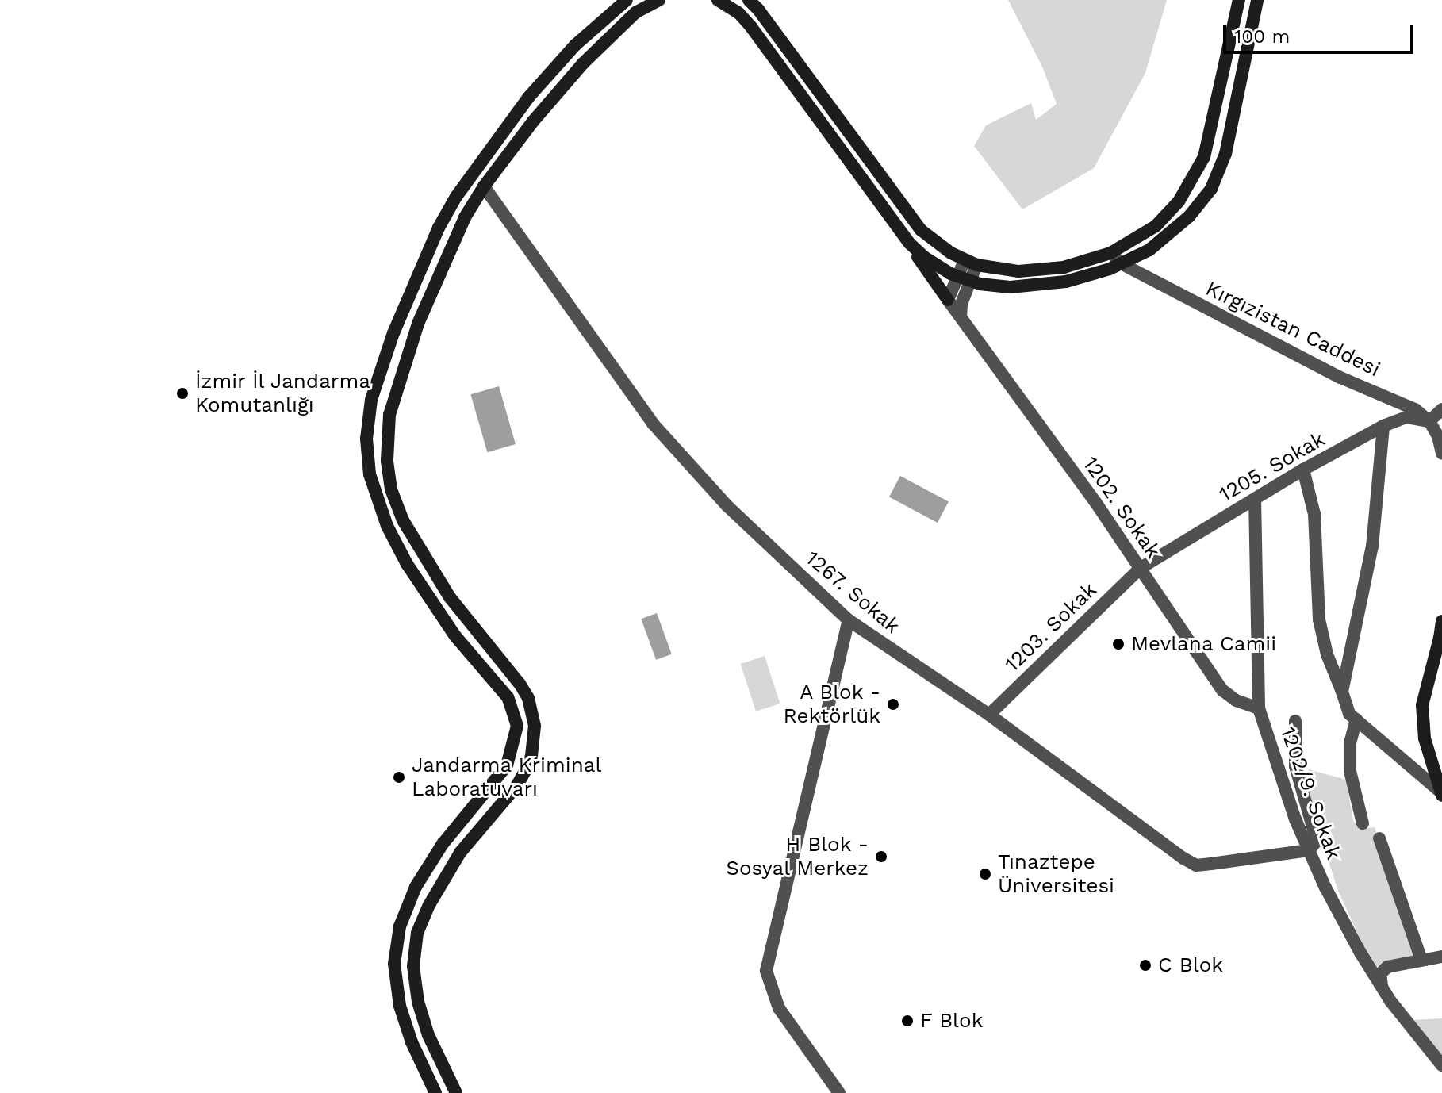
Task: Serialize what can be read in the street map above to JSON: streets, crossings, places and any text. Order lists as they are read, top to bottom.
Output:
{
  "streets": {
    "street": [
      "Kırgızistan Caddesi",
      "1205. Sokak",
      "1202. Sokak",
      "1267. Sokak",
      "1203. Sokak",
      "1202/9. Sokak"
    ]
  },
  "crossings": [
    ["Kırgızistan Caddesi", "1205. Sokak"],
    ["1205. Sokak", "1202. Sokak"],
    ["1205. Sokak", "1203. Sokak"],
    ["1205. Sokak", "1202/9. Sokak"],
    ["1202. Sokak", "1203. Sokak"],
    ["1202. Sokak", "1202/9. Sokak"],
    ["1267. Sokak", "1203. Sokak"],
    ["1267. Sokak", "1202/9. Sokak"]
  ],
  "places": [
    "İzmir İl Jandarma Komutanlığı",
    "Mevlana Camii",
    "A Blok - Rektörlük",
    "Jandarma Kriminal Laboratuvarı",
    "H Blok - Sosyal Merkez",
    "Tınaztepe Üniversitesi",
    "C Blok",
    "F Blok"
  ],
  "scale_bar": "100 m"
}
